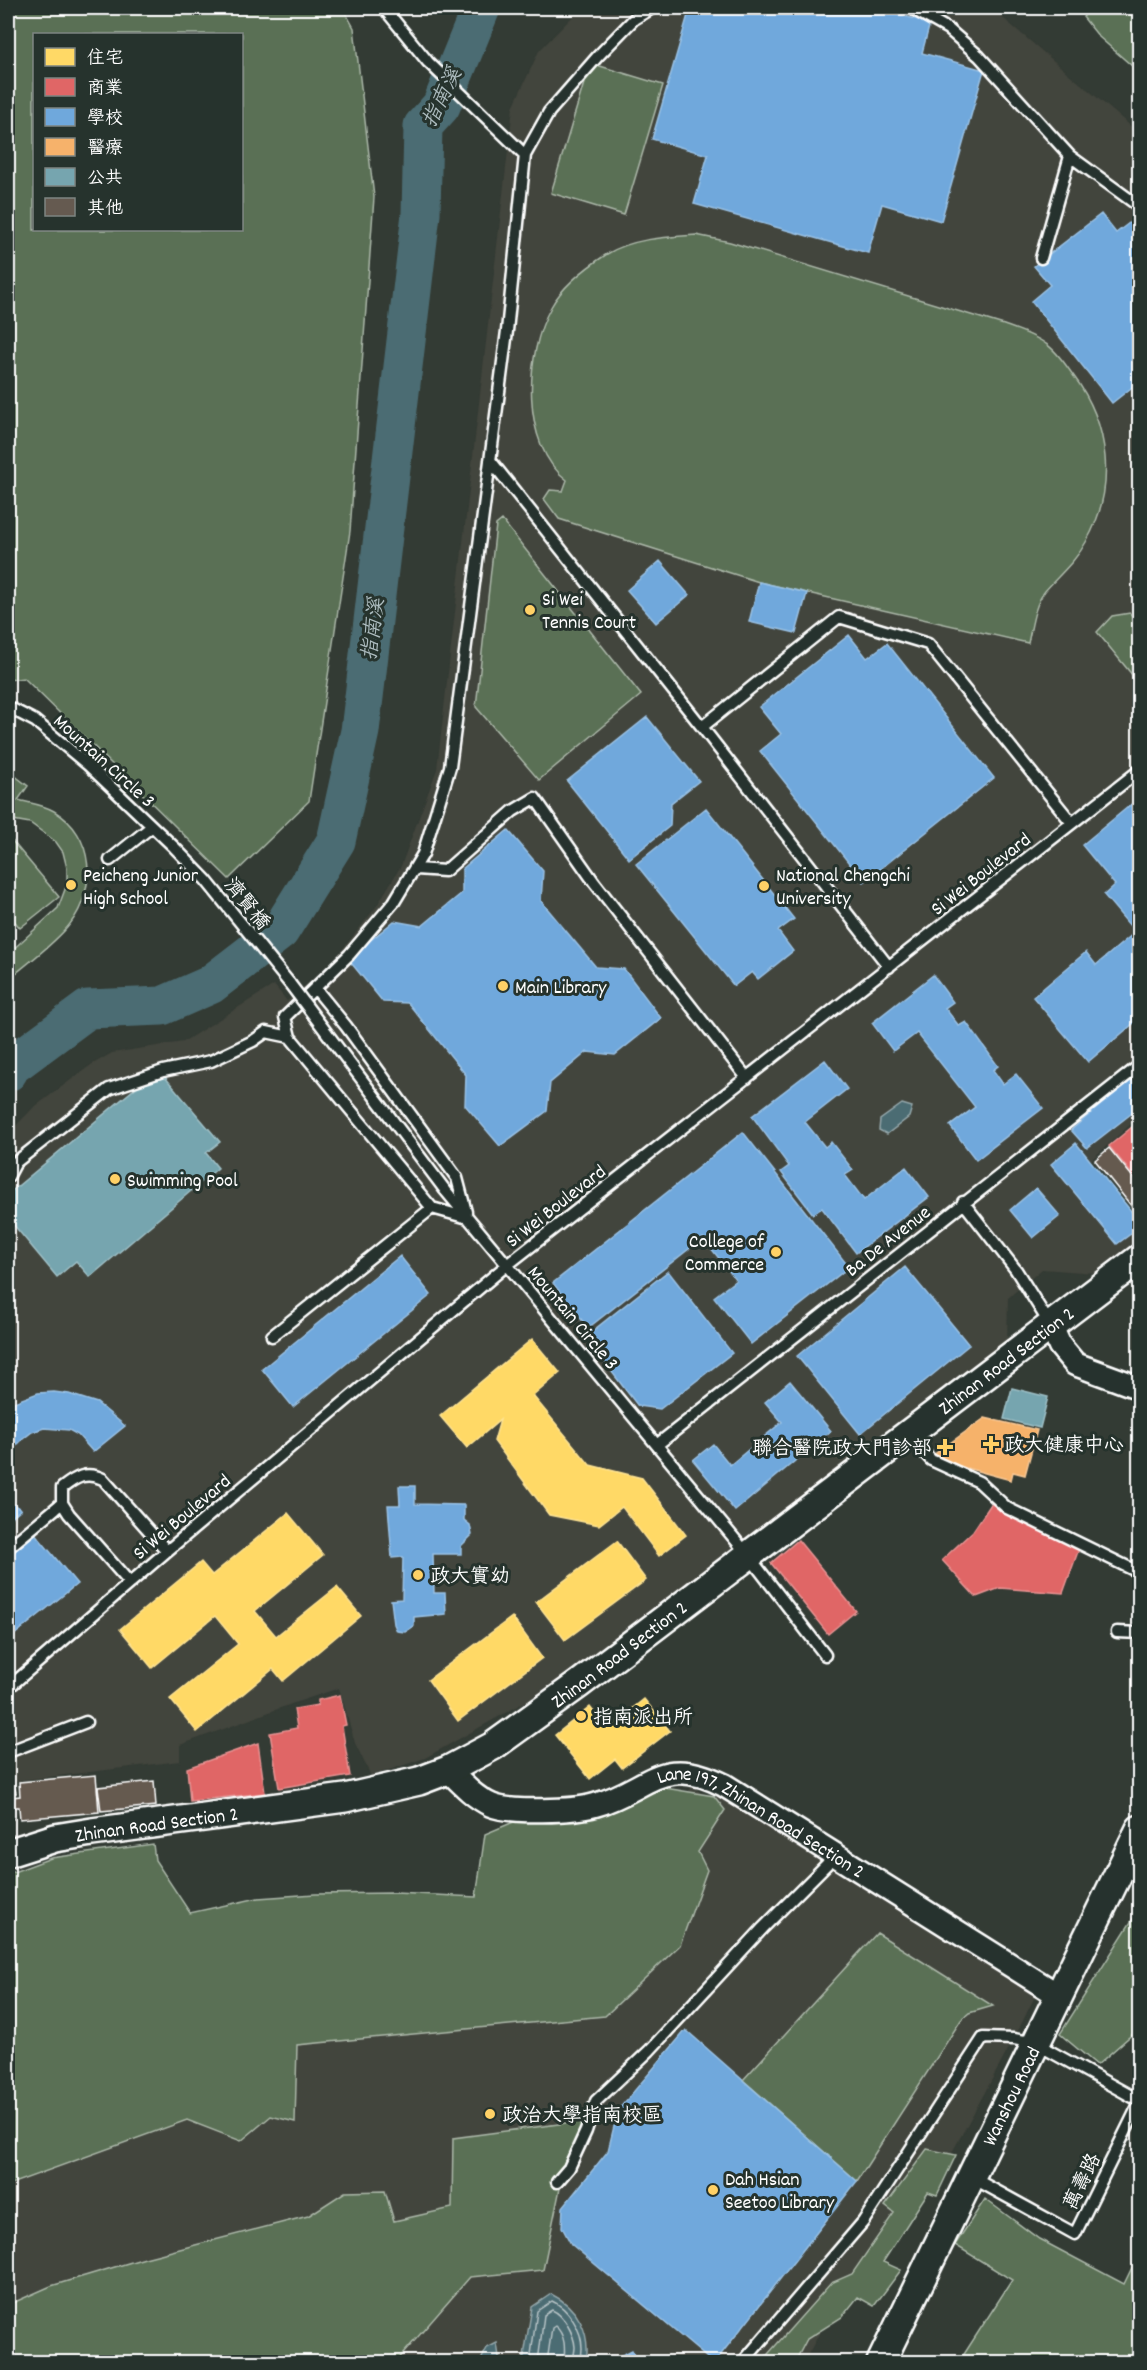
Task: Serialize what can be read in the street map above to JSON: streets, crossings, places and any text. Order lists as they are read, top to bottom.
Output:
{
  "streets": {
    "street": ["Zhinan Road Section 2", "Lane 197, Zhinan Road Section 2", "Wanshou Road"],
    "lane": [
      "Mountain Circle 3",
      "Si Wei Boulevard",
      "濟賢橋",
      "Ba De Avenue",
      "萬壽路"
    ]
  },
  "crossings": [
    ["Mountain Circle 3", "Si Wei Boulevard"],
    ["Mountain Circle 3", "濟賢橋"],
    ["Mountain Circle 3", "Ba De Avenue"],
    ["Mountain Circle 3", "Zhinan Road Section 2"],
    ["Zhinan Road Section 2", "Lane 197, Zhinan Road Section 2"],
    ["Lane 197, Zhinan Road Section 2", "Wanshou Road"],
    ["Wanshou Road", "萬壽路"]
  ],
  "water": ["指南溪"],
  "places": {
    "other": [
      "Si Wei Tennis Court",
      "Peicheng Junior High School",
      "National Chengchi University",
      "Main Library",
      "Swimming Pool",
      "College of Commerce",
      "政大實幼",
      "指南派出所",
      "政治大學指南校區",
      "Dah Hsian Seetoo Library"
    ],
    "health": ["政大健康中心", "聯合醫院政大門診部"]
  },
  "legend": [
    "住宅",
    "商業",
    "學校",
    "醫療",
    "公共",
    "其他"
  ]
}
